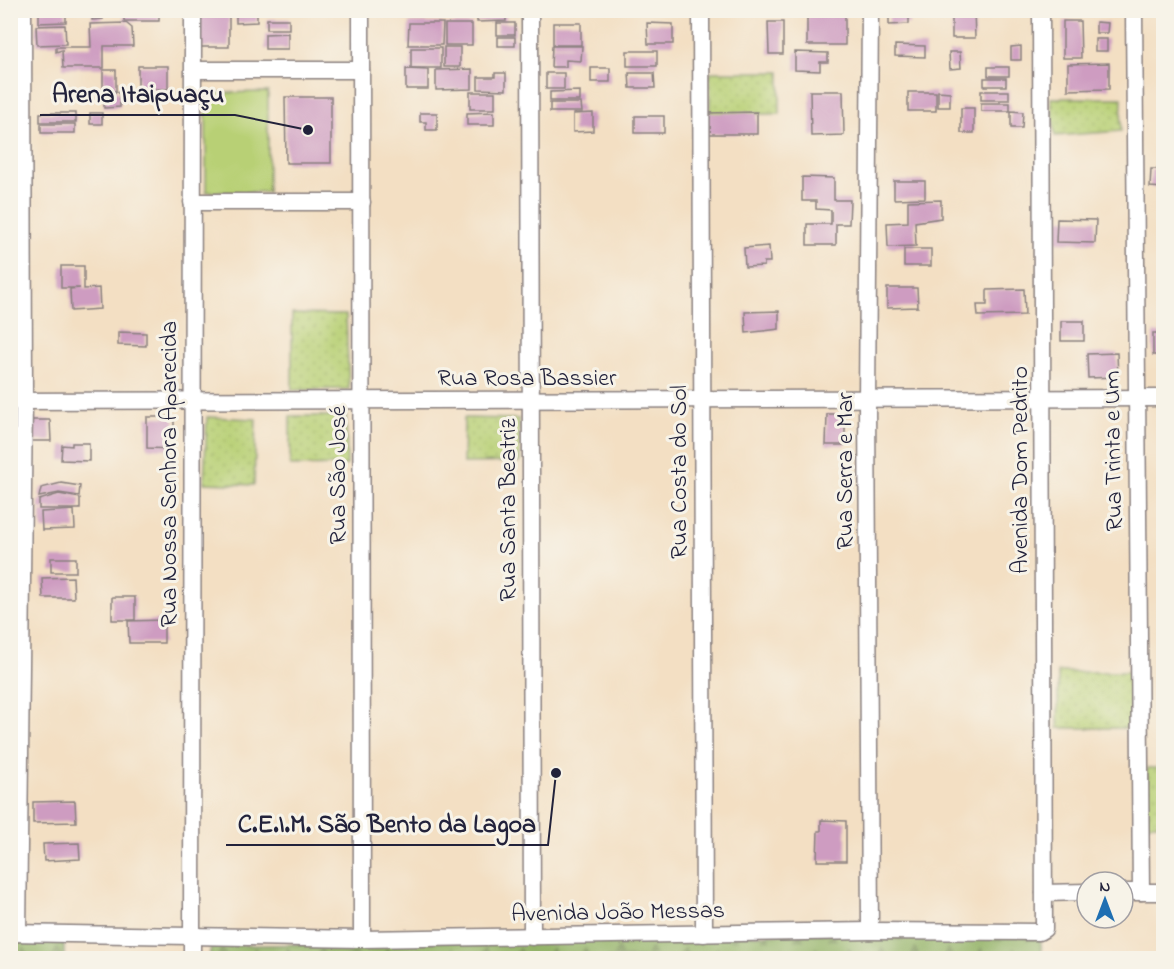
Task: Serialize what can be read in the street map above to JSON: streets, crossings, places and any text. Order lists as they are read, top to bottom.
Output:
{
  "streets": {
    "street": [
      "Rua Rosa Bassier",
      "Rua Trinta e Um",
      "Avenida Dom Pedrito",
      "Rua Serra e Mar",
      "Rua Costa do Sol",
      "Rua Nossa Senhora Aparecida",
      "Rua São José",
      "Rua Santa Beatriz",
      "Avenida João Messas"
    ]
  },
  "crossings": [
    ["Rua Rosa Bassier", "Rua Trinta e Um"],
    ["Rua Rosa Bassier", "Avenida Dom Pedrito"],
    ["Rua Rosa Bassier", "Rua Serra e Mar"],
    ["Rua Rosa Bassier", "Rua Costa do Sol"],
    ["Rua Rosa Bassier", "Rua Nossa Senhora Aparecida"],
    ["Rua Rosa Bassier", "Rua São José"],
    ["Rua Rosa Bassier", "Rua Santa Beatriz"],
    ["Avenida Dom Pedrito", "Avenida João Messas"],
    ["Rua Serra e Mar", "Avenida João Messas"],
    ["Rua Costa do Sol", "Avenida João Messas"],
    ["Rua Nossa Senhora Aparecida", "Avenida João Messas"],
    ["Rua São José", "Avenida João Messas"],
    ["Rua Santa Beatriz", "Avenida João Messas"]
  ],
  "places": ["Arena Itaipuaçu", "C.E.I.M. São Bento da Lagoa"],
  "north": "top"
}
